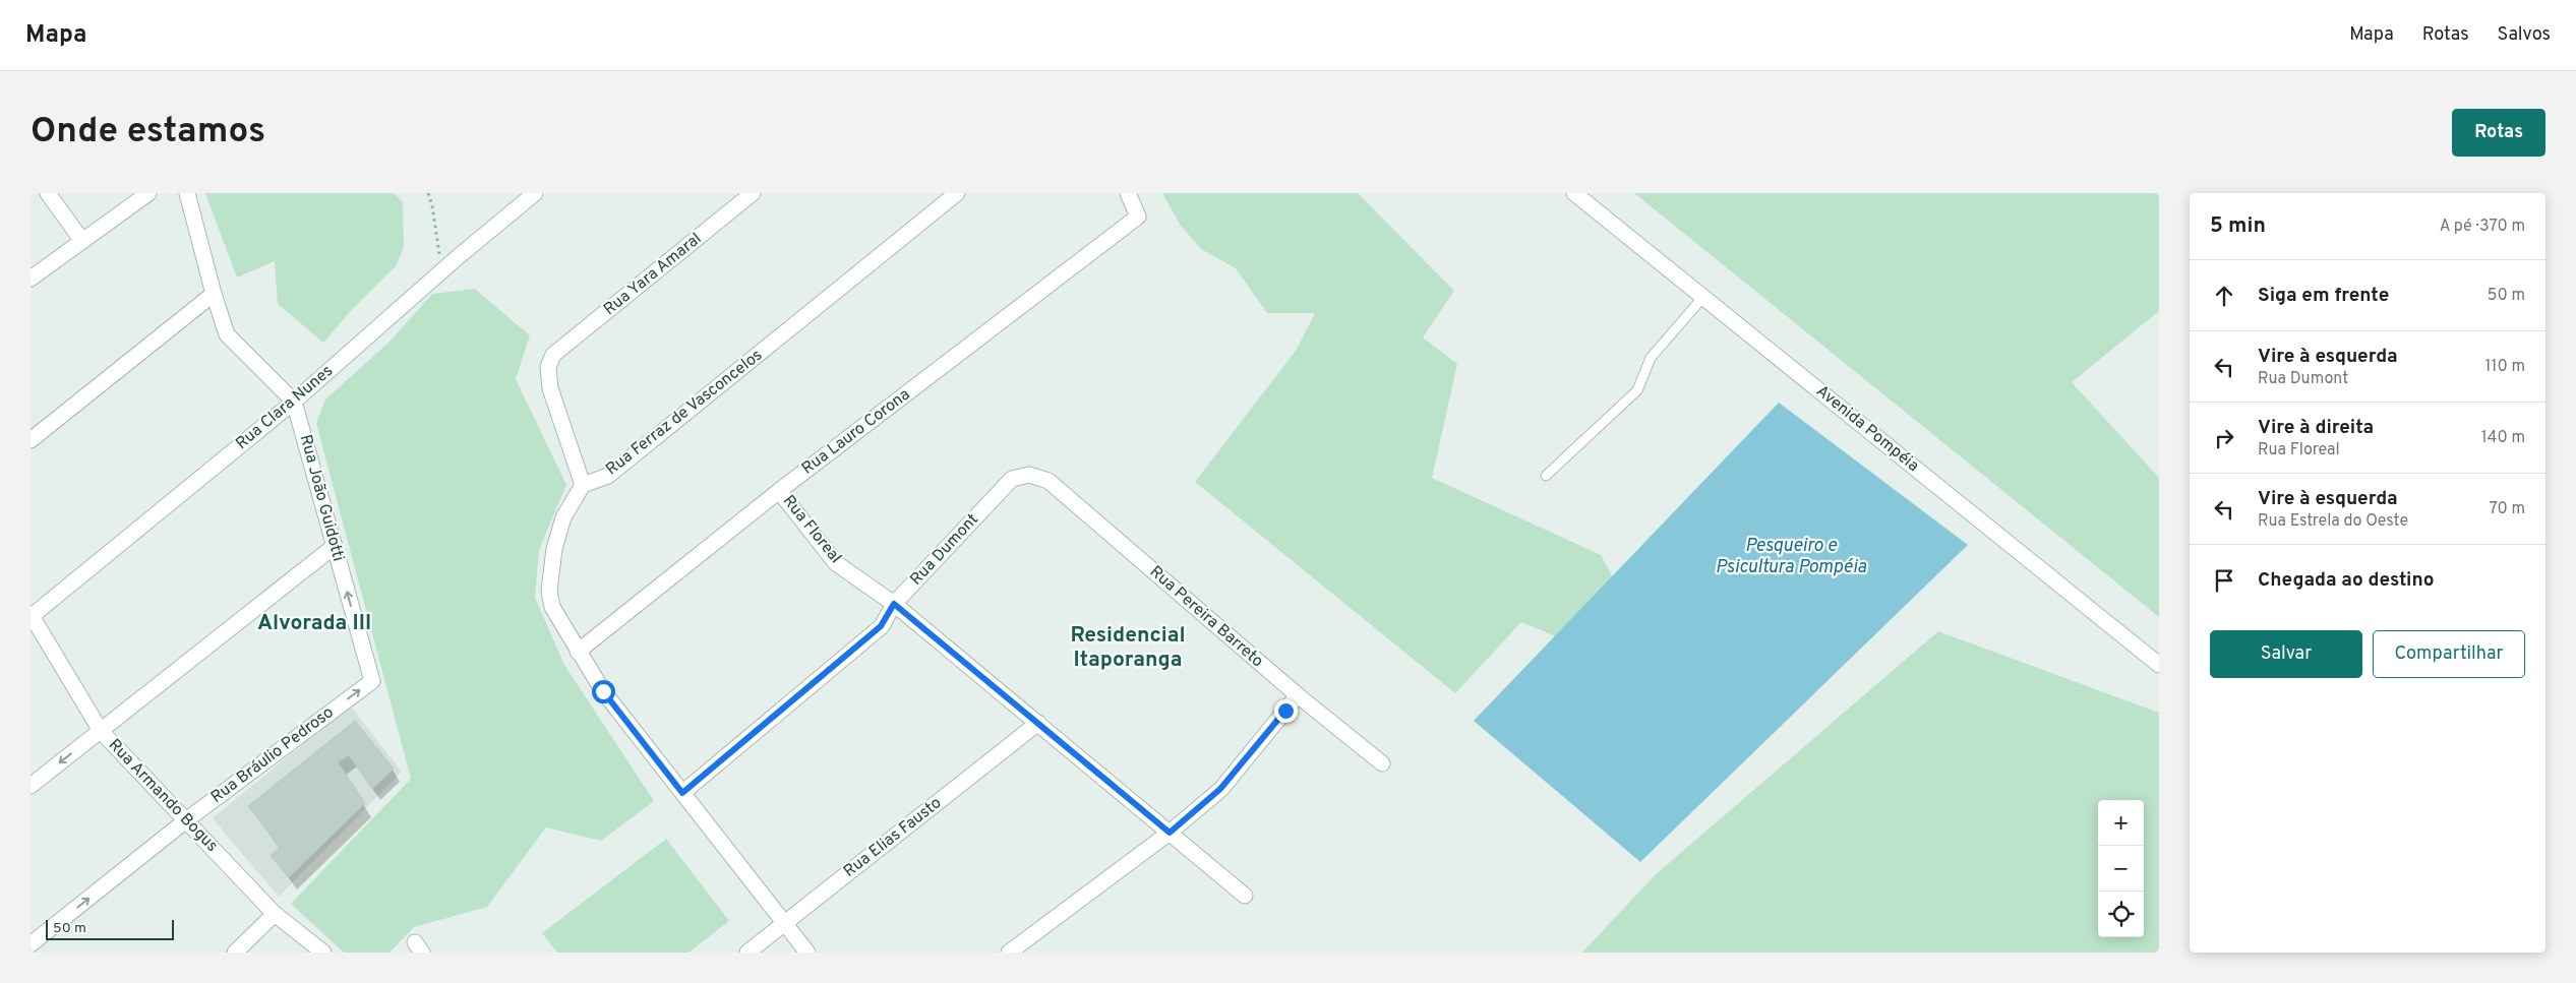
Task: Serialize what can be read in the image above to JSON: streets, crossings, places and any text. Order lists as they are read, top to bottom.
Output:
{
  "streets": {
    "street": [
      "Rua Yara Amaral",
      "Rua Clara Nunes",
      "Rua Ferraz de Vasconcelos",
      "Avenida Pompéia",
      "Rua Lauro Corona",
      "Rua João Guidotti",
      "Rua Floreal",
      "Rua Dumont",
      "Rua Pereira Barreto",
      "Rua Bráulio Pedroso",
      "Rua Armando Bogus",
      "Rua Elias Fausto"
    ]
  },
  "crossings": [
    ["Rua Yara Amaral", "Rua Ferraz de Vasconcelos"],
    ["Rua Clara Nunes", "Rua João Guidotti"],
    ["Rua Clara Nunes", "Rua Armando Bogus"],
    ["Rua Lauro Corona", "Rua Floreal"],
    ["Rua João Guidotti", "Rua Bráulio Pedroso"],
    ["Rua Floreal", "Rua Dumont"],
    ["Rua Floreal", "Rua Elias Fausto"],
    ["Rua Dumont", "Rua Pereira Barreto"],
    ["Rua Bráulio Pedroso", "Rua Armando Bogus"]
  ],
  "one_way": ["Rua João Guidotti"],
  "districts": ["Alvorada III", "Residencial Itaporanga"],
  "water": ["Pesqueiro e Psicultura Pompéia"],
  "scale_bar": "50 m",
  "page": {
    "header": "Mapa",
    "nav": ["Mapa", "Rotas", "Salvos"],
    "buttons": [
      "Rotas",
      ["Salvar", "Compartilhar"]
    ],
    "title": "Onde estamos",
    "heading": ["5 min", "A pé · 370 m"],
    "list": [
      ["Siga em frente", "50 m"],
      ["Vire à esquerda", "Rua Dumont", "110 m"],
      ["Vire à direita", "Rua Floreal", "140 m"],
      ["Vire à esquerda", "Rua Estrela do Oeste", "70 m"],
      "Chegada ao destino"
    ],
    "map_buttons": ["+", "−"],
    "scale": "50 m"
  }
}
